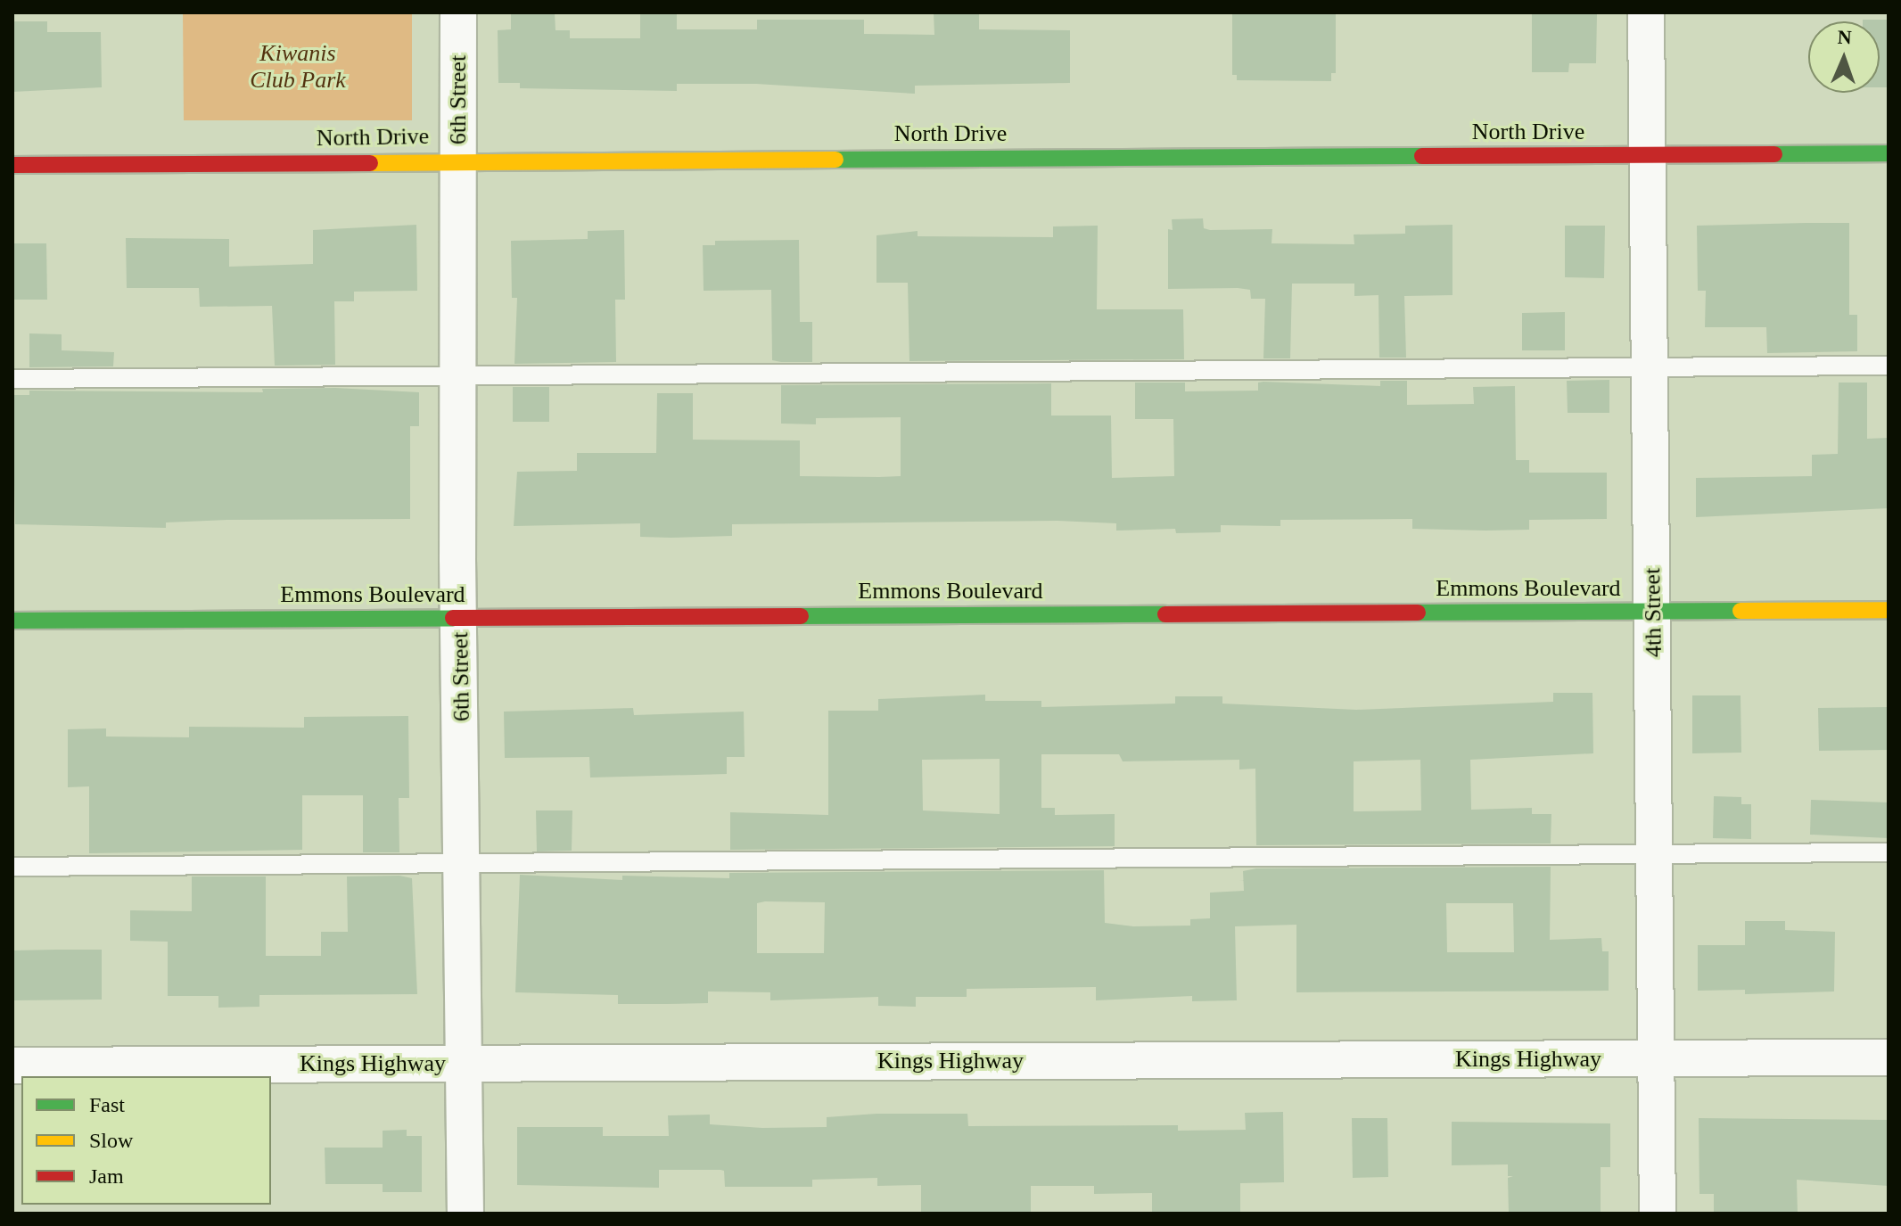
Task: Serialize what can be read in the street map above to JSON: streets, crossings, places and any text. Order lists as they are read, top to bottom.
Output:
{
  "streets": {
    "street": [
      "6th Street",
      "North Drive",
      "Emmons Boulevard",
      "4th Street",
      "Kings Highway"
    ]
  },
  "crossings": [
    ["6th Street", "North Drive"],
    ["6th Street", "Emmons Boulevard"],
    ["6th Street", "Kings Highway"],
    ["North Drive", "4th Street"],
    ["Emmons Boulevard", "4th Street"],
    ["4th Street", "Kings Highway"]
  ],
  "parks": ["Kiwanis Club Park"],
  "legend": ["Fast", "Slow", "Jam"],
  "north": "top"
}
